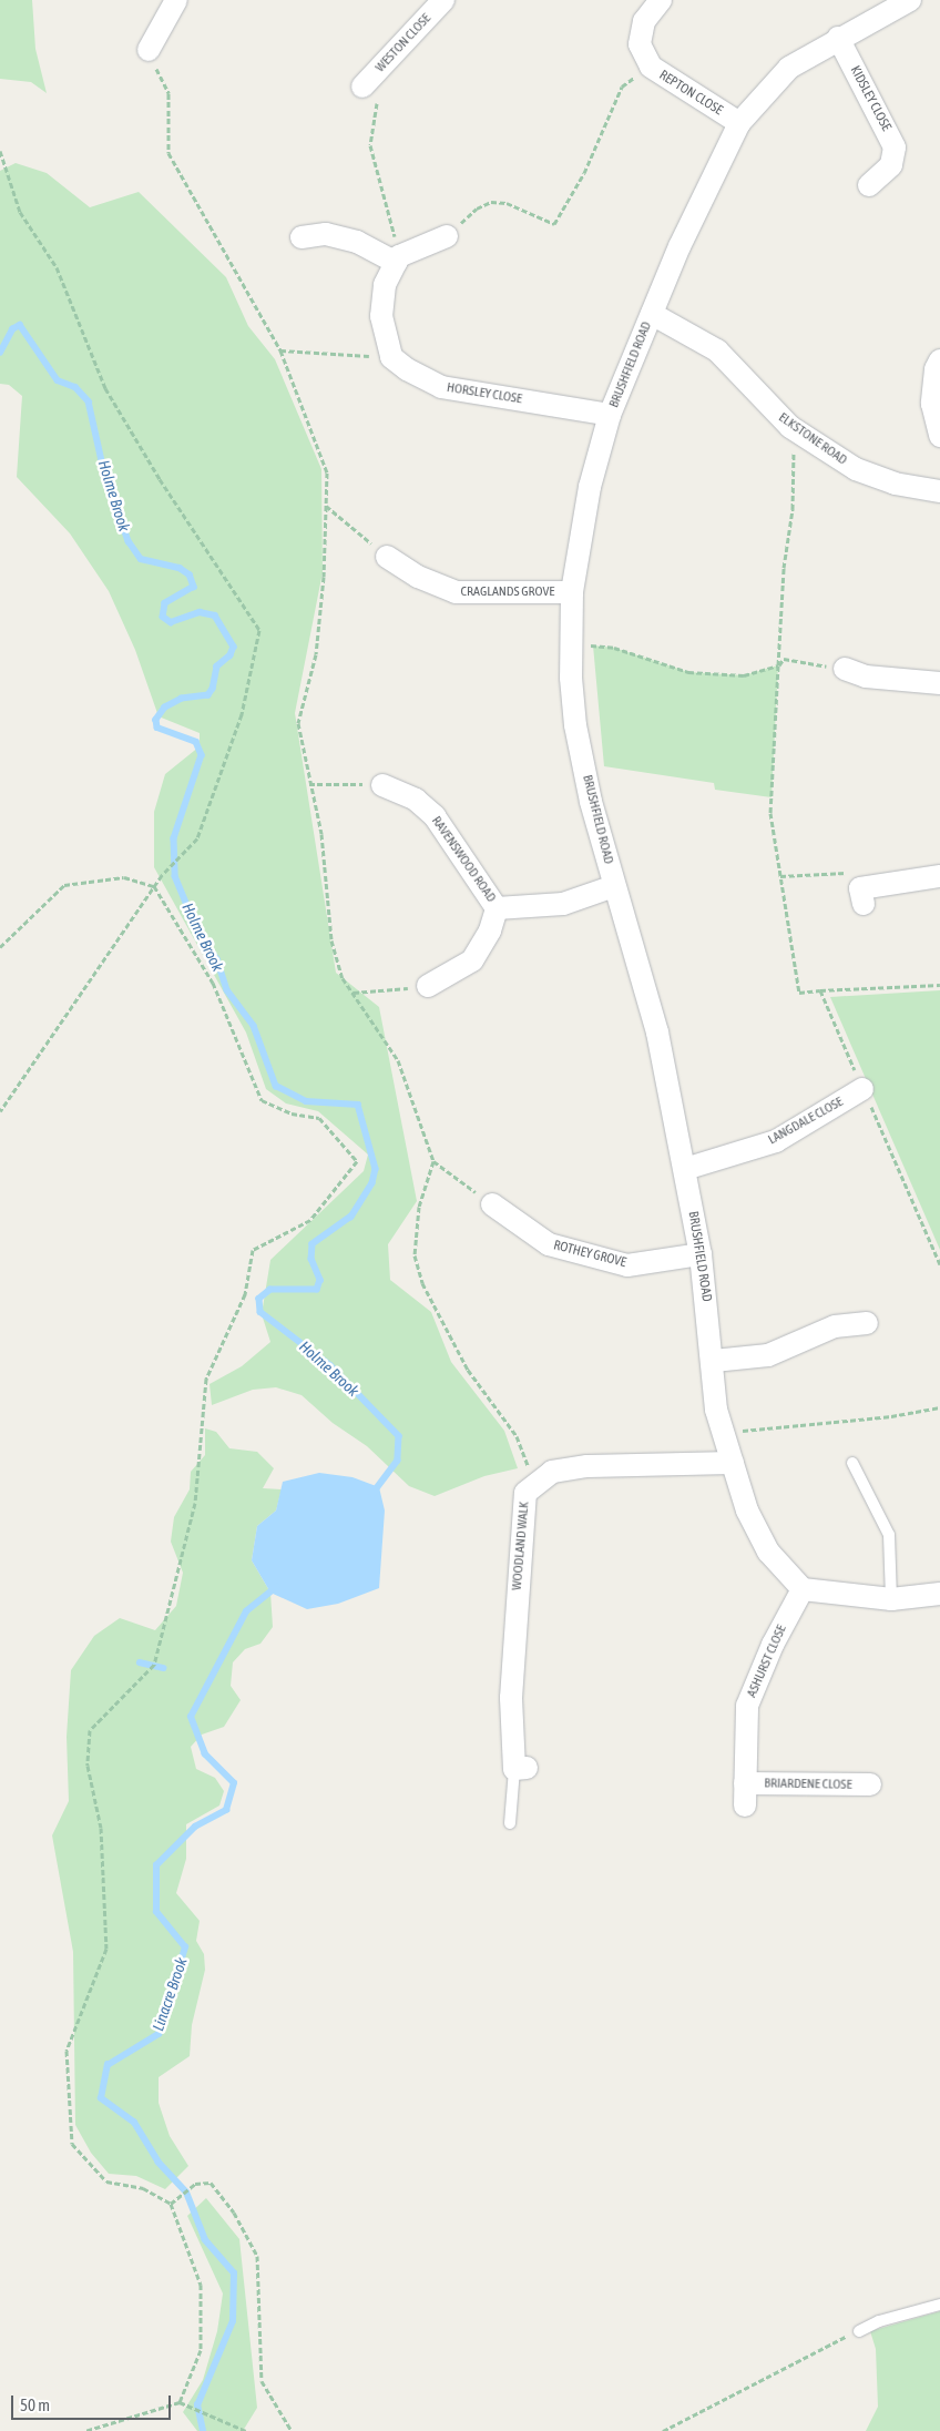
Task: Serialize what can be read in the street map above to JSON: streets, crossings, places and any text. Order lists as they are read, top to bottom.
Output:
{
  "streets": {
    "street": [
      "WESTON CLOSE",
      "REPTON CLOSE",
      "KIDSLEY CLOSE",
      "BRUSHFIELD ROAD",
      "HORSLEY CLOSE",
      "ELKSTONE ROAD",
      "CRAGLANDS GROVE",
      "RAVENSWOOD ROAD",
      "LANGDALE CLOSE",
      "ROTHEY GROVE",
      "WOODLAND WALK",
      "ASHURST CLOSE",
      "BRIARDENE CLOSE"
    ]
  },
  "crossings": [
    ["REPTON CLOSE", "BRUSHFIELD ROAD"],
    ["KIDSLEY CLOSE", "BRUSHFIELD ROAD"],
    ["BRUSHFIELD ROAD", "HORSLEY CLOSE"],
    ["BRUSHFIELD ROAD", "ELKSTONE ROAD"],
    ["BRUSHFIELD ROAD", "CRAGLANDS GROVE"],
    ["BRUSHFIELD ROAD", "RAVENSWOOD ROAD"],
    ["BRUSHFIELD ROAD", "LANGDALE CLOSE"],
    ["BRUSHFIELD ROAD", "ROTHEY GROVE"],
    ["BRUSHFIELD ROAD", "WOODLAND WALK"],
    ["BRUSHFIELD ROAD", "ASHURST CLOSE"],
    ["ASHURST CLOSE", "BRIARDENE CLOSE"]
  ],
  "water": ["Holme Brook", "Linacre Brook"],
  "scale_bar": "50 m"
}
